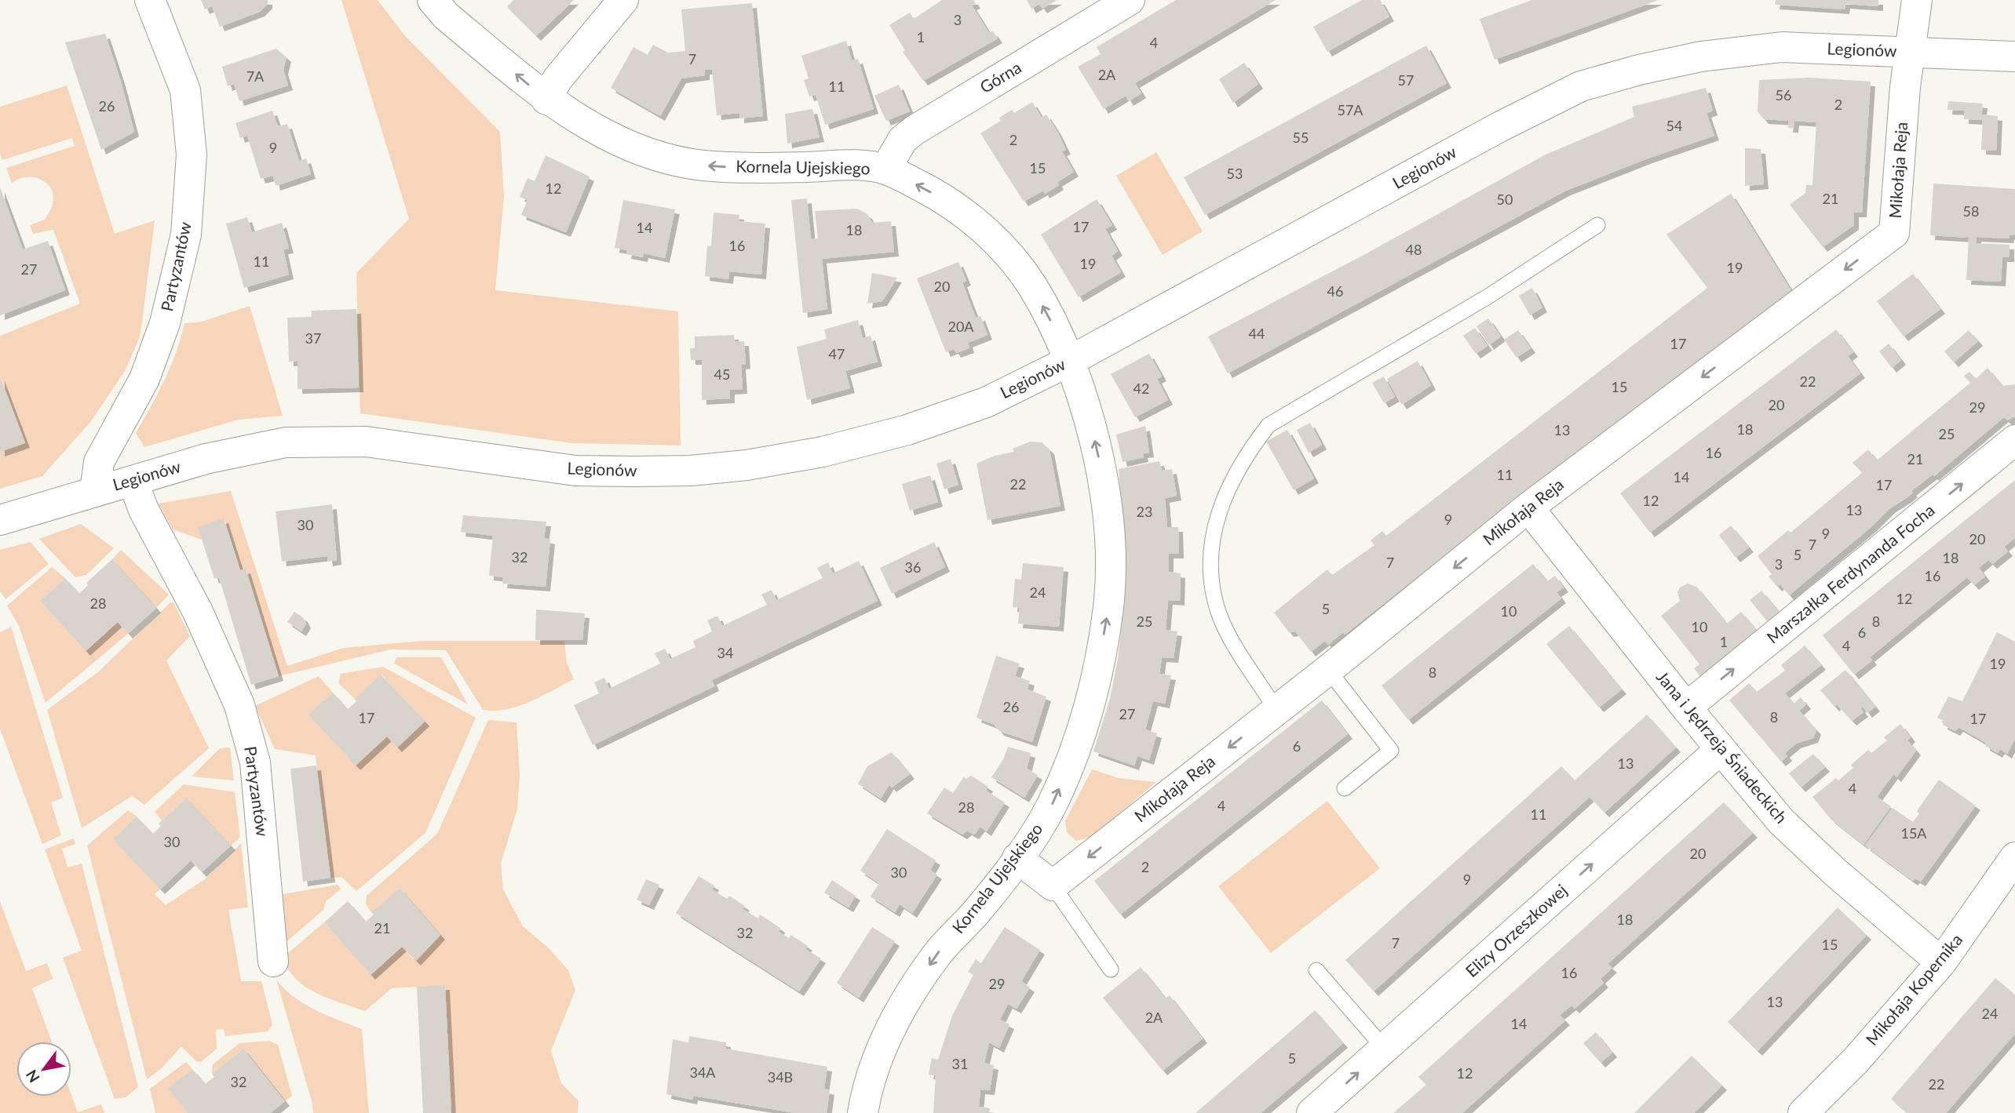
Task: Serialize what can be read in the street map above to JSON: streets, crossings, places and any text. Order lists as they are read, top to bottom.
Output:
{
  "streets": {
    "street": [
      "Legionów",
      "Górna",
      "Kornela Ujejskiego",
      "Mikołaja Reja",
      "Partyzantów",
      "Marszałka Ferdynanda Focha",
      "Jana i Jędrzeja Śniadeckich",
      "Elizy Orzeszkowej",
      "Mikołaja Kopernika"
    ]
  },
  "crossings": [
    ["Legionów", "Kornela Ujejskiego"],
    ["Legionów", "Mikołaja Reja"],
    ["Legionów", "Partyzantów"],
    ["Górna", "Kornela Ujejskiego"],
    ["Mikołaja Reja", "Jana i Jędrzeja Śniadeckich"],
    ["Marszałka Ferdynanda Focha", "Jana i Jędrzeja Śniadeckich"],
    ["Jana i Jędrzeja Śniadeckich", "Elizy Orzeszkowej"],
    ["Jana i Jędrzeja Śniadeckich", "Mikołaja Kopernika"]
  ],
  "one_way": ["Mikołaja Reja", "Marszałka Ferdynanda Focha", "Elizy Orzeszkowej"],
  "house_numbers": [
    "3",
    "1",
    "4",
    "7",
    "2A",
    "7A",
    "57",
    "11",
    "56",
    "2",
    "26",
    "57A",
    "54",
    "55",
    "2",
    "9",
    "15",
    "53",
    "12",
    "21",
    "50",
    "58",
    "17",
    "14",
    "18",
    "16",
    "48",
    "11",
    "19",
    "19",
    "27",
    "20",
    "46",
    "20A",
    "44",
    "37",
    "17",
    "47",
    "45",
    "22",
    "15",
    "42",
    "20",
    "29",
    "18",
    "13",
    "25",
    "16",
    "21",
    "11",
    "14",
    "22",
    "17",
    "12",
    "13",
    "23",
    "9",
    "30",
    "9",
    "20",
    "7",
    "5",
    "32",
    "18",
    "7",
    "3",
    "36",
    "16",
    "24",
    "12",
    "28",
    "5",
    "10",
    "25",
    "8",
    "10",
    "6",
    "1",
    "4",
    "34",
    "19",
    "8",
    "26",
    "27",
    "8",
    "17",
    "17",
    "6",
    "13",
    "4",
    "4",
    "28",
    "11",
    "15A",
    "30",
    "20",
    "2",
    "30",
    "9",
    "18",
    "21",
    "32",
    "7",
    "15",
    "16",
    "29",
    "13",
    "24",
    "2A",
    "14",
    "5",
    "31",
    "34A",
    "12",
    "34B",
    "32",
    "22"
  ],
  "north": "bottom left"
}
